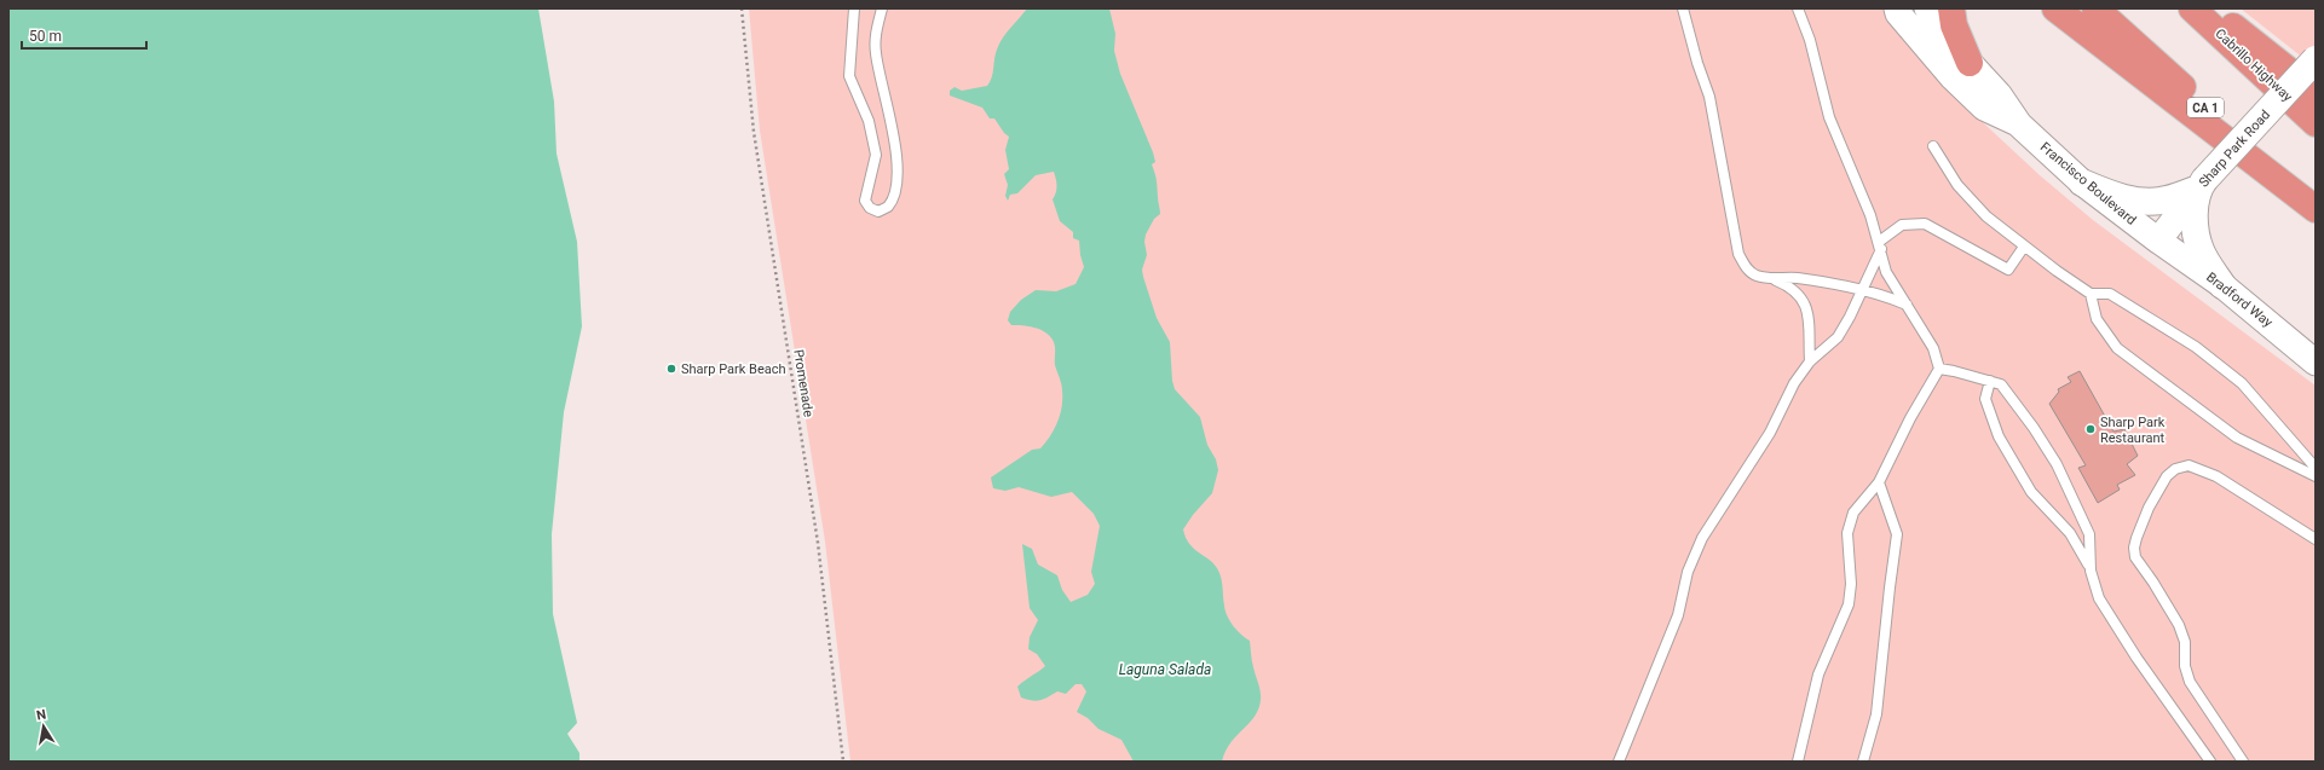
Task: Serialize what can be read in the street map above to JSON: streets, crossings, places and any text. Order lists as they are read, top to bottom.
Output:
{
  "streets": {
    "highway": ["Cabrillo Highway", "CA 1"],
    "main road": ["Sharp Park Road"],
    "street": ["Francisco Boulevard", "Bradford Way"],
    "path": ["Promenade"]
  },
  "crossings": [
    ["Sharp Park Road", "Francisco Boulevard"],
    ["Sharp Park Road", "Bradford Way"],
    ["Francisco Boulevard", "Bradford Way"]
  ],
  "water": ["Laguna Salada"],
  "places": ["Sharp Park Beach", "Sharp Park Restaurant"],
  "scale_bar": "50 m",
  "north": "top"
}
